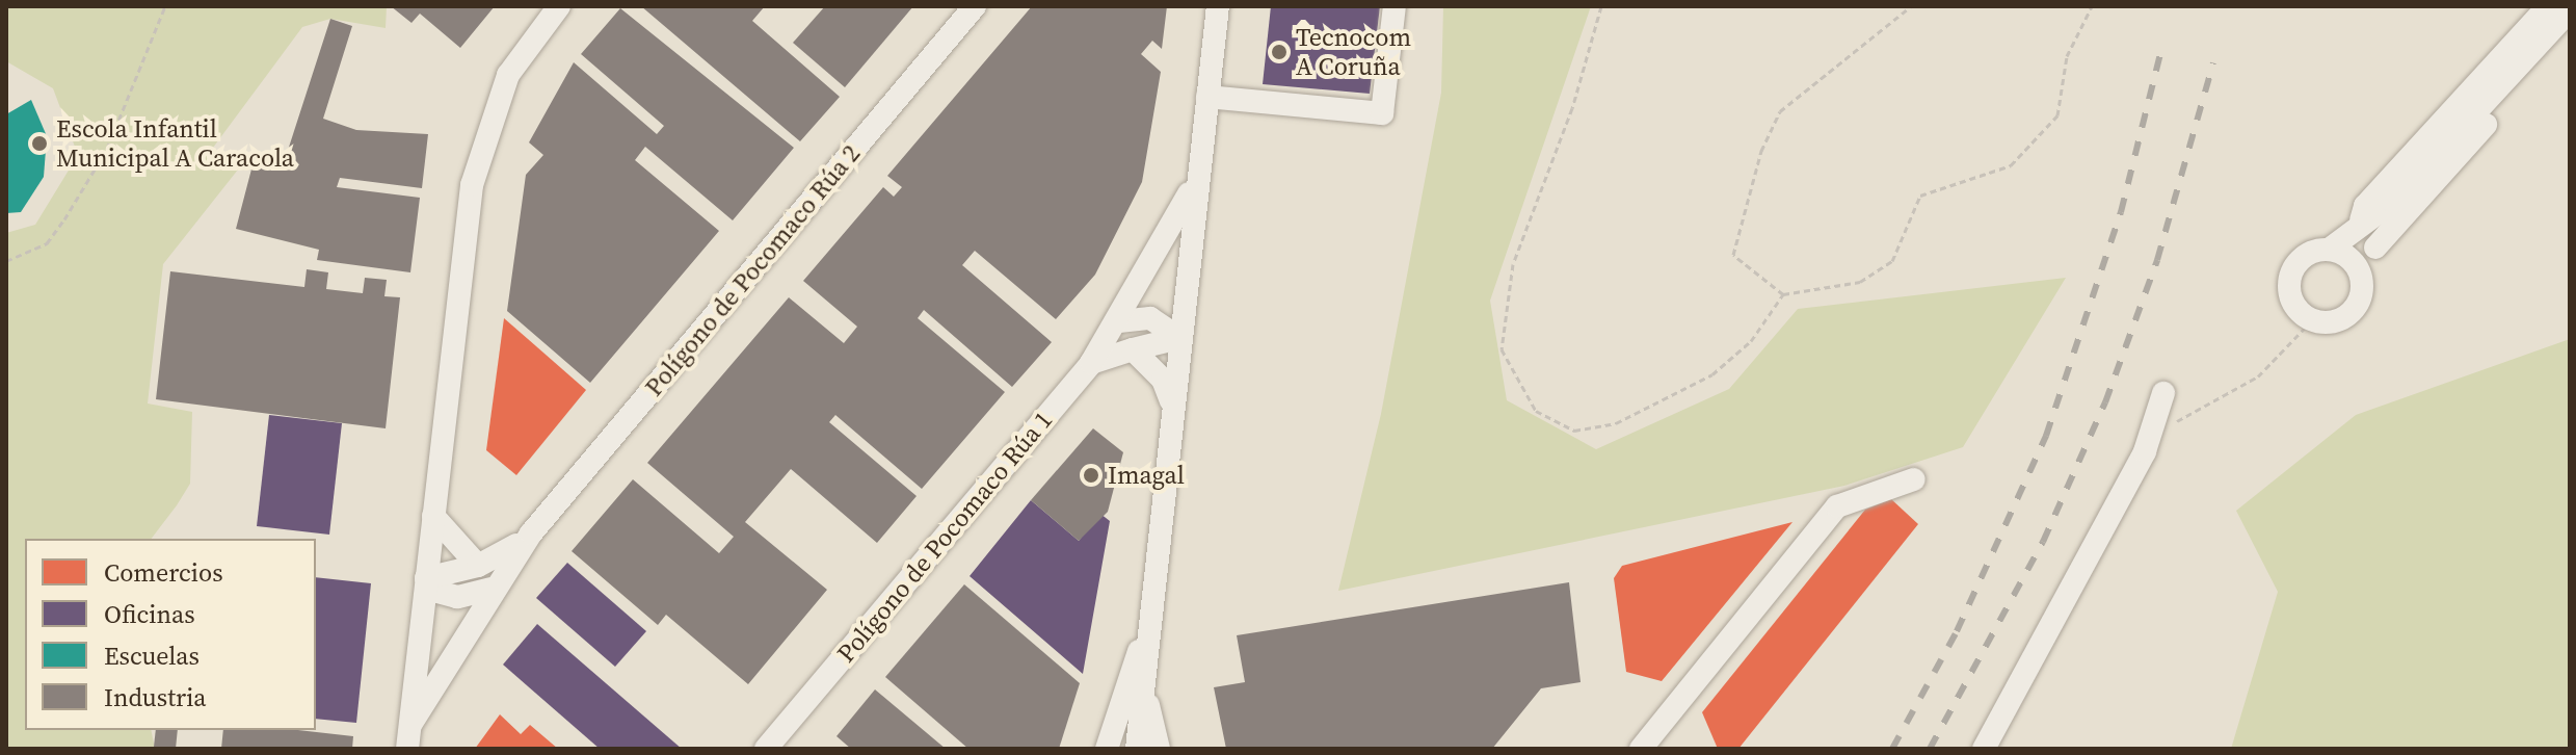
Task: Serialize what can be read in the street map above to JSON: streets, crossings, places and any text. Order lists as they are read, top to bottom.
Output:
{
  "streets": {
    "street": ["Polígono de Pocomaco Rúa 2", "Polígono de Pocomaco Rúa 1"]
  },
  "places": ["Tecnocom A Coruña", "Escola Infantil Municipal A Caracola", "Imagal"],
  "legend": [
    "Comercios",
    "Oficinas",
    "Escuelas",
    "Industria"
  ]
}
